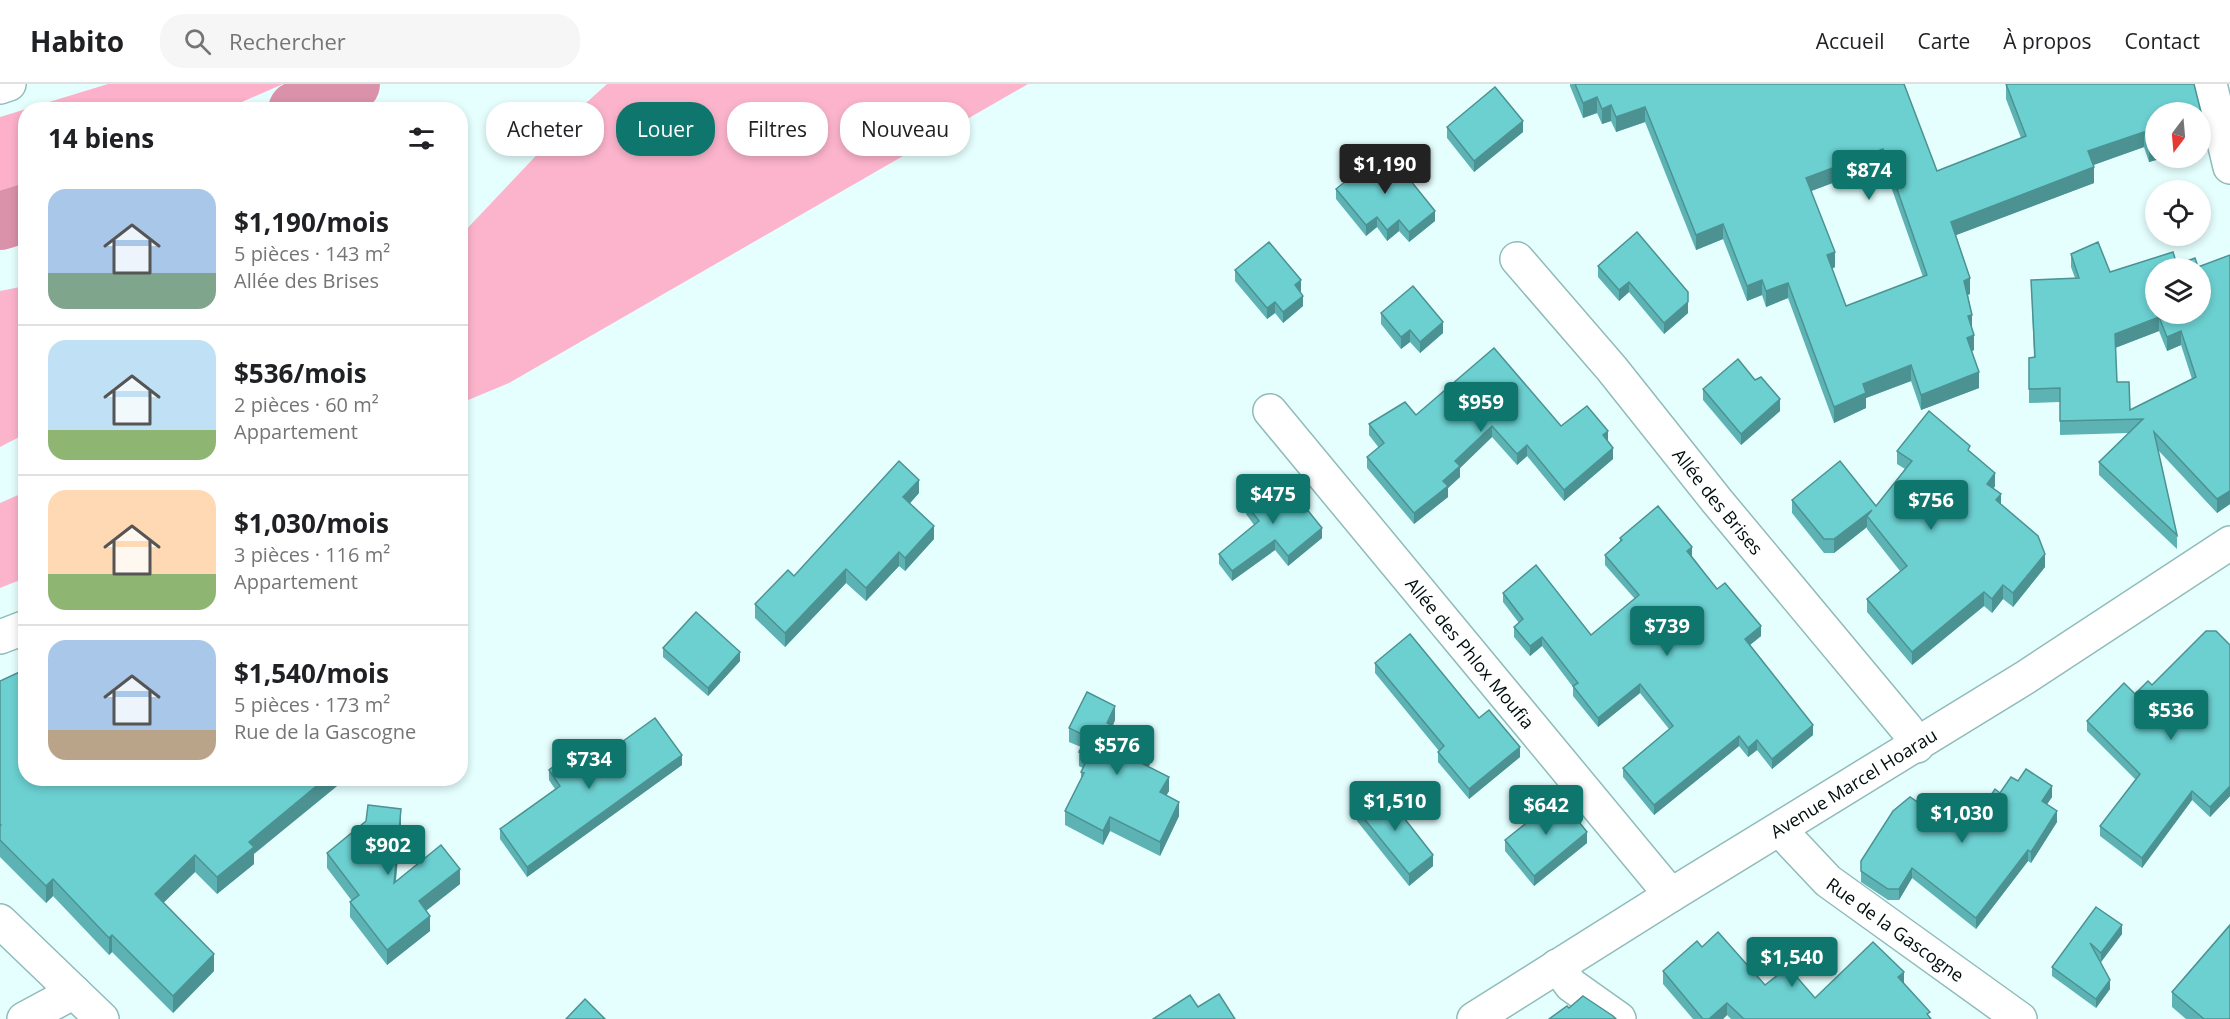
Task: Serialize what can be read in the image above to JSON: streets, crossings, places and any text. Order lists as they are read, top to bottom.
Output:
{
  "streets": {
    "street": [
      "Allée des Brises",
      "Allée des Phlox Moufia",
      "Avenue Marcel Hoarau",
      "Rue de la Gascogne"
    ]
  },
  "crossings": [
    ["Allée des Brises", "Avenue Marcel Hoarau"],
    ["Allée des Phlox Moufia", "Avenue Marcel Hoarau"],
    ["Avenue Marcel Hoarau", "Rue de la Gascogne"]
  ],
  "north": "bottom",
  "page": {
    "header": "Habito",
    "search": "Rechercher",
    "nav": [
      "Accueil",
      "Carte",
      "À propos",
      "Contact"
    ],
    "chip": [
      "Acheter",
      "Louer",
      "Filtres",
      "Nouveau"
    ],
    "heading": "14 biens",
    "price": [
      "$1,190",
      "$874",
      "$959",
      "$475",
      "$756",
      "$739",
      "$536",
      "$576",
      "$734",
      "$1,510",
      "$642",
      "$1,030",
      "$902",
      "$1,540"
    ],
    "list": [
      {
        "name": "$1,190/mois",
        "note": "5 pièces · 143 m² · Allée des Brises"
      },
      {
        "name": "$536/mois",
        "note": "2 pièces · 60 m² · Appartement"
      },
      {
        "name": "$1,030/mois",
        "note": "3 pièces · 116 m² · Appartement"
      },
      {
        "name": "$1,540/mois",
        "note": "5 pièces · 173 m² · Rue de la Gascogne"
      }
    ]
  }
}
